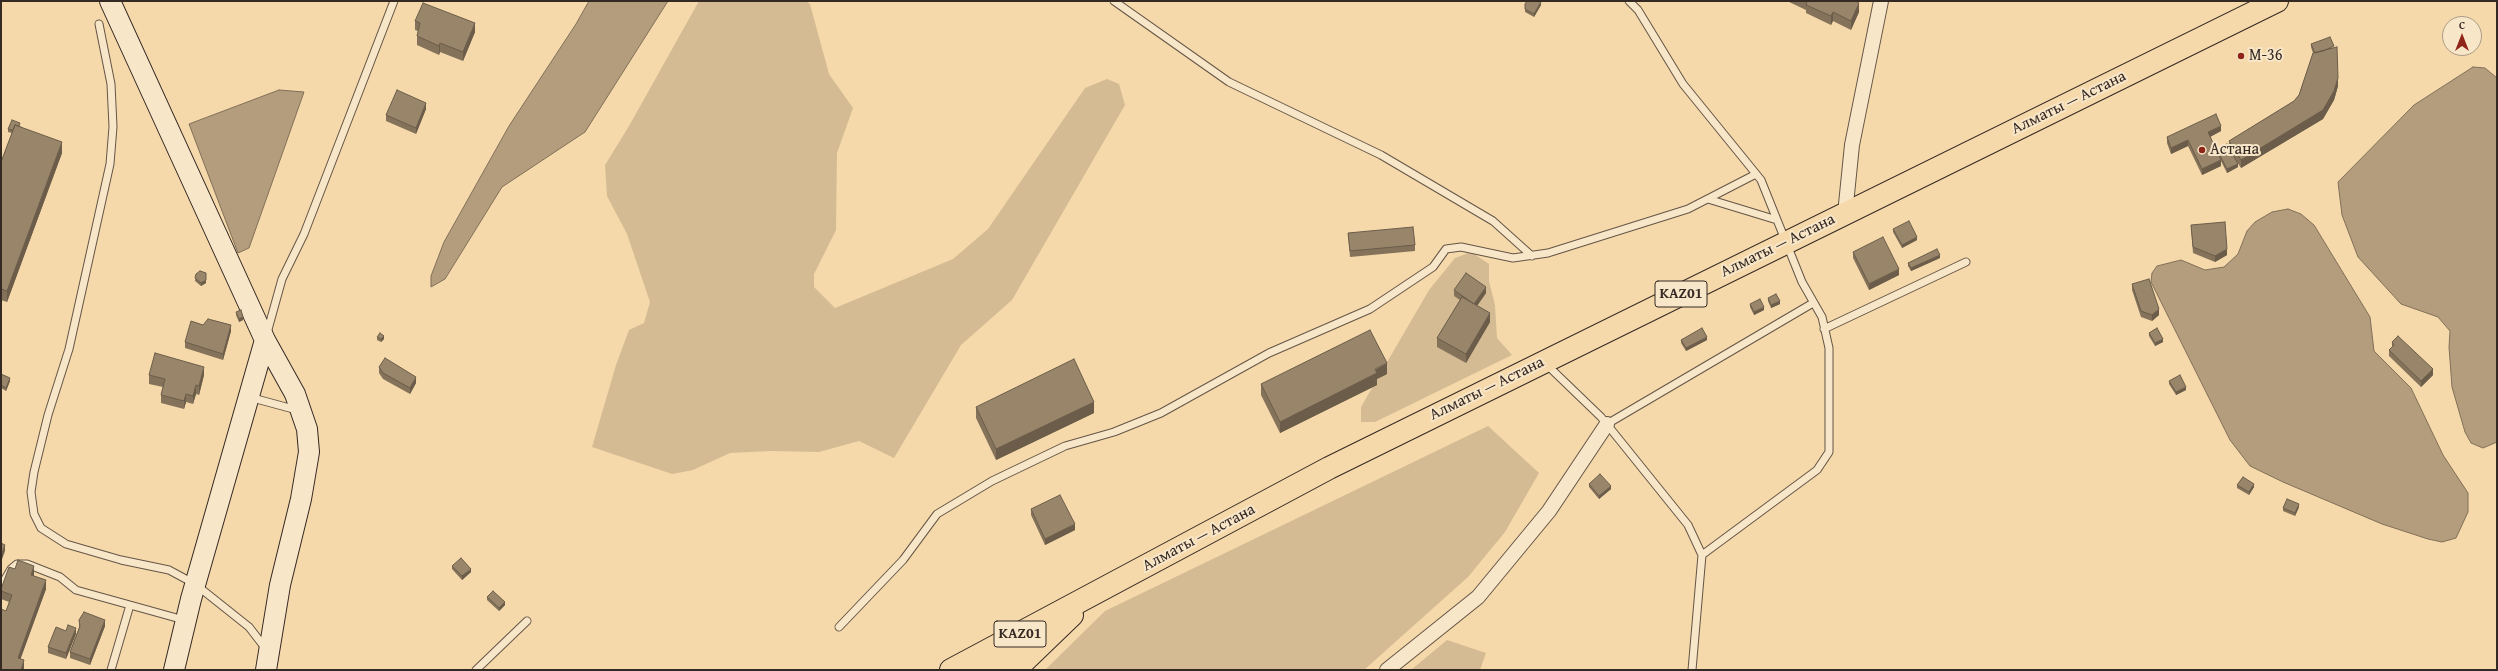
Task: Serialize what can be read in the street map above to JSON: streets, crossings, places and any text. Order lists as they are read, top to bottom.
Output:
{
  "streets": {
    "highway": ["Алматы — Астана", "KАZ01"]
  },
  "crossings": [
    ["Алматы — Астана", "KАZ01"]
  ],
  "places": ["М-36", "Астана"],
  "north": "top"
}
